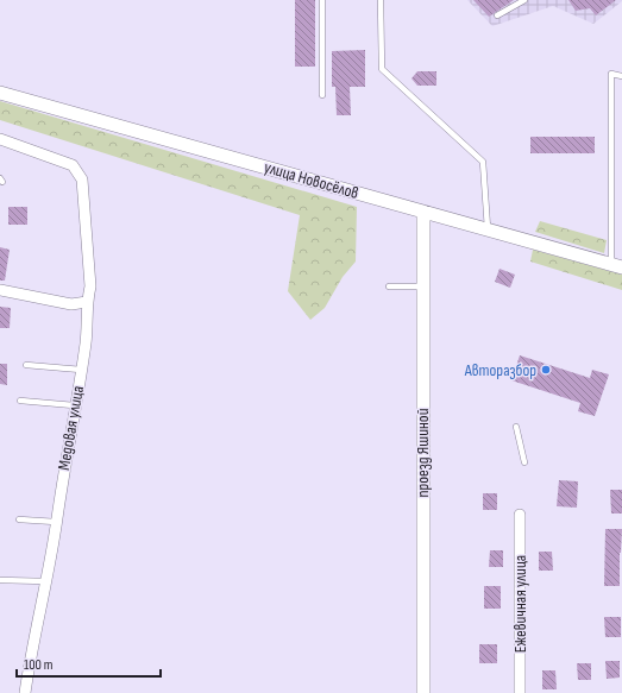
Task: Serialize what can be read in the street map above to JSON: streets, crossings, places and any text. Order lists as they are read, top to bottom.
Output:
{
  "streets": {
    "street": [
      "улица Новосёлов",
      "Медовая улица",
      "проезд Яшиной",
      "Ежевичная улица"
    ]
  },
  "crossings": [
    ["улица Новосёлов", "проезд Яшиной"]
  ],
  "places": ["Авторазбор"],
  "scale_bar": "100 m"
}
